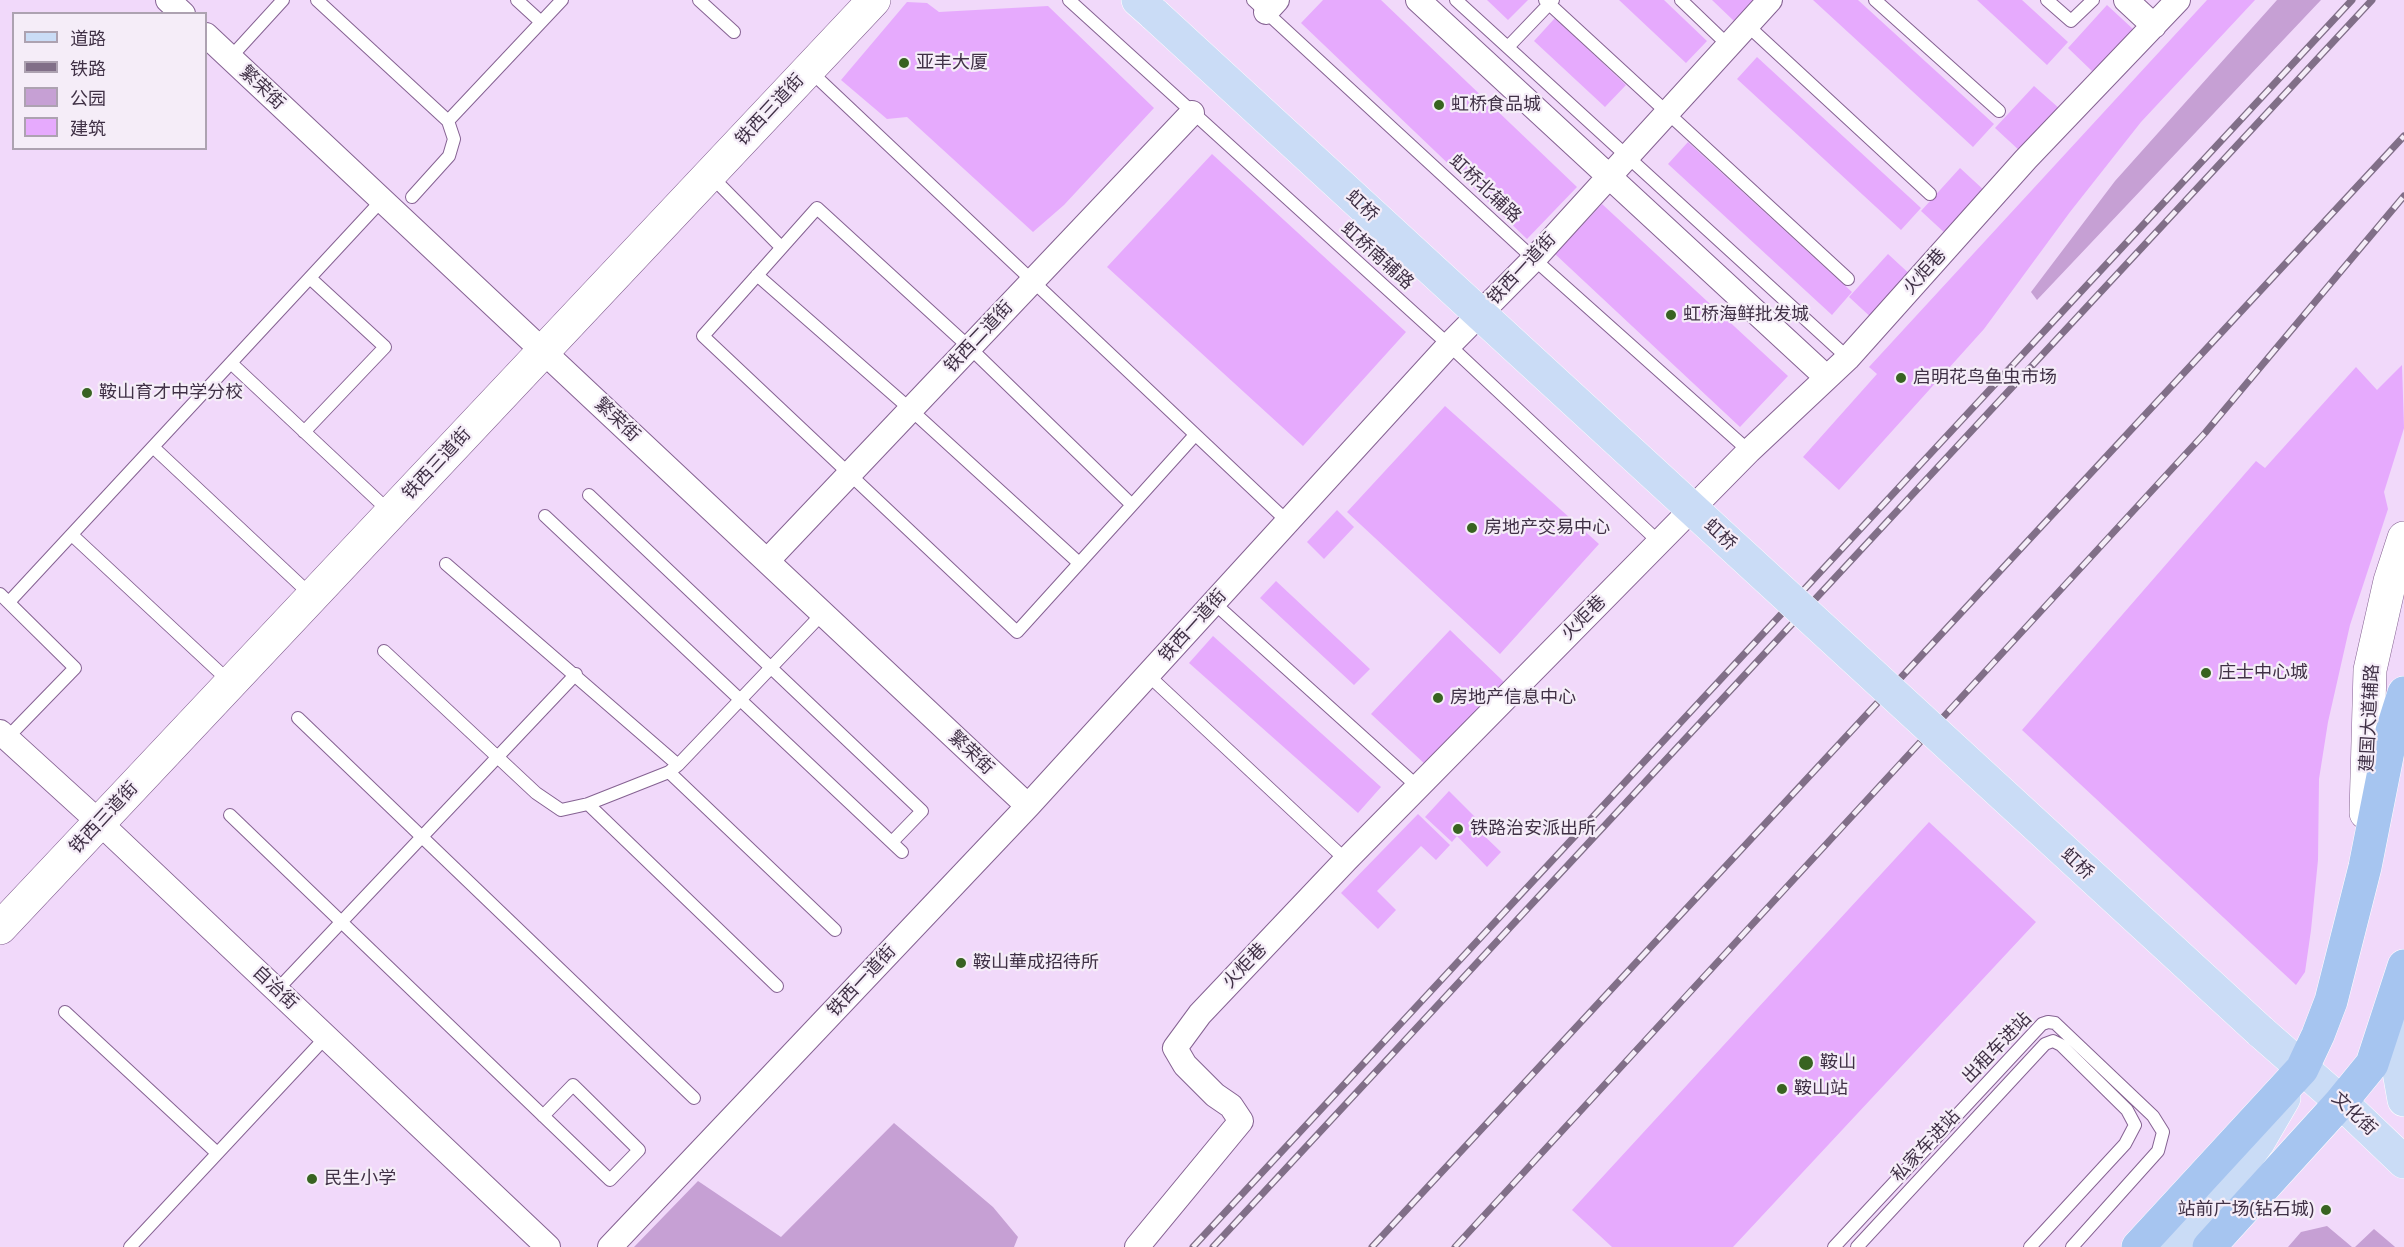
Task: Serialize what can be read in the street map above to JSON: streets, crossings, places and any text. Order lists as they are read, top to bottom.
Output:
{
  "streets": {
    "main road": [
      "铁西三道街",
      "虹桥",
      "建国大道辅路",
      "文化街"
    ],
    "street": [
      "繁荣街",
      "铁西一道街",
      "火炬巷",
      "铁西二道街",
      "自治街"
    ],
    "lane": [
      "虹桥北辅路",
      "虹桥南辅路",
      "出租车进站",
      "私家车进站"
    ]
  },
  "crossings": [
    ["繁荣街", "铁西三道街"],
    ["繁荣街", "铁西一道街"],
    ["繁荣街", "铁西二道街"],
    ["铁西三道街", "自治街"],
    ["虹桥北辅路", "铁西一道街"],
    ["虹桥北辅路", "火炬巷"],
    ["虹桥", "文化街"],
    ["虹桥南辅路", "铁西一道街"],
    ["虹桥南辅路", "火炬巷"],
    ["虹桥南辅路", "铁西二道街"]
  ],
  "places": [
    "亚丰大厦",
    "虹桥食品城",
    "虹桥海鲜批发城",
    "启明花鸟鱼虫市场",
    "鞍山育才中学分校",
    "房地产交易中心",
    "庄士中心城",
    "房地产信息中心",
    "铁路治安派出所",
    "鞍山華成招待所",
    "鞍山",
    "鞍山站",
    "民生小学",
    "站前广场(钻石城)"
  ],
  "legend": [
    "道路",
    "铁路",
    "公园",
    "建筑"
  ]
}
